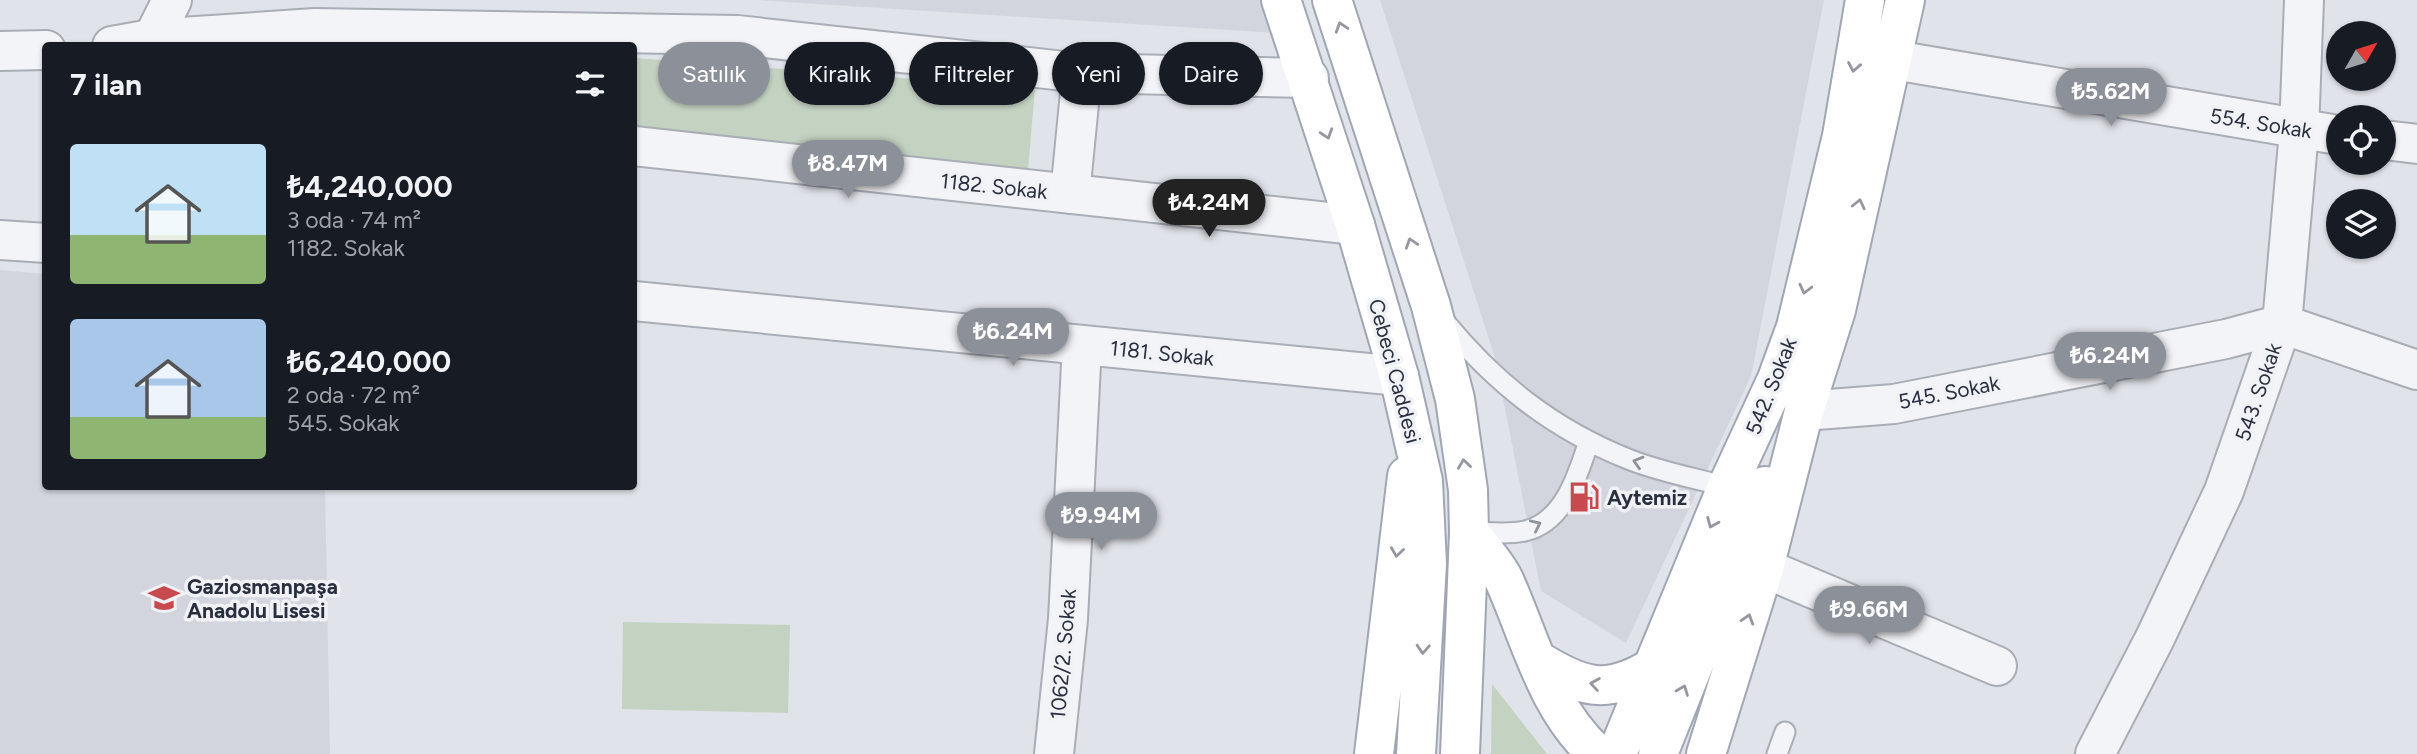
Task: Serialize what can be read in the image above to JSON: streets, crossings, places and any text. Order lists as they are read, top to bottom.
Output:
{
  "streets": {
    "main road": ["Cebeci Caddesi", "542. Sokak"],
    "street": [
      "554. Sokak",
      "1182. Sokak",
      "1181. Sokak",
      "545. Sokak",
      "543. Sokak",
      "1062/2. Sokak"
    ]
  },
  "crossings": [
    ["554. Sokak", "542. Sokak"],
    ["554. Sokak", "543. Sokak"],
    ["1182. Sokak", "Cebeci Caddesi"],
    ["1181. Sokak", "Cebeci Caddesi"],
    ["1181. Sokak", "1062/2. Sokak"],
    ["542. Sokak", "545. Sokak"],
    ["545. Sokak", "543. Sokak"]
  ],
  "places": {
    "fuel station": ["Aytemiz"],
    "school or university": ["Gaziosmanpaşa Anadolu Lisesi"]
  },
  "north": "top right",
  "page": {
    "chip": [
      "Satılık",
      "Kiralık",
      "Filtreler",
      "Yeni",
      "Daire"
    ],
    "heading": "7 ilan",
    "price": [
      "₺5.62M",
      "₺8.47M",
      "₺4.24M",
      "₺6.24M",
      "₺6.24M",
      "₺9.94M",
      "₺9.66M"
    ],
    "list": [
      {
        "name": "₺4,240,000",
        "note": "3 oda · 74 m² · 1182. Sokak"
      },
      {
        "name": "₺6,240,000",
        "note": "2 oda · 72 m² · 545. Sokak"
      }
    ]
  }
}
